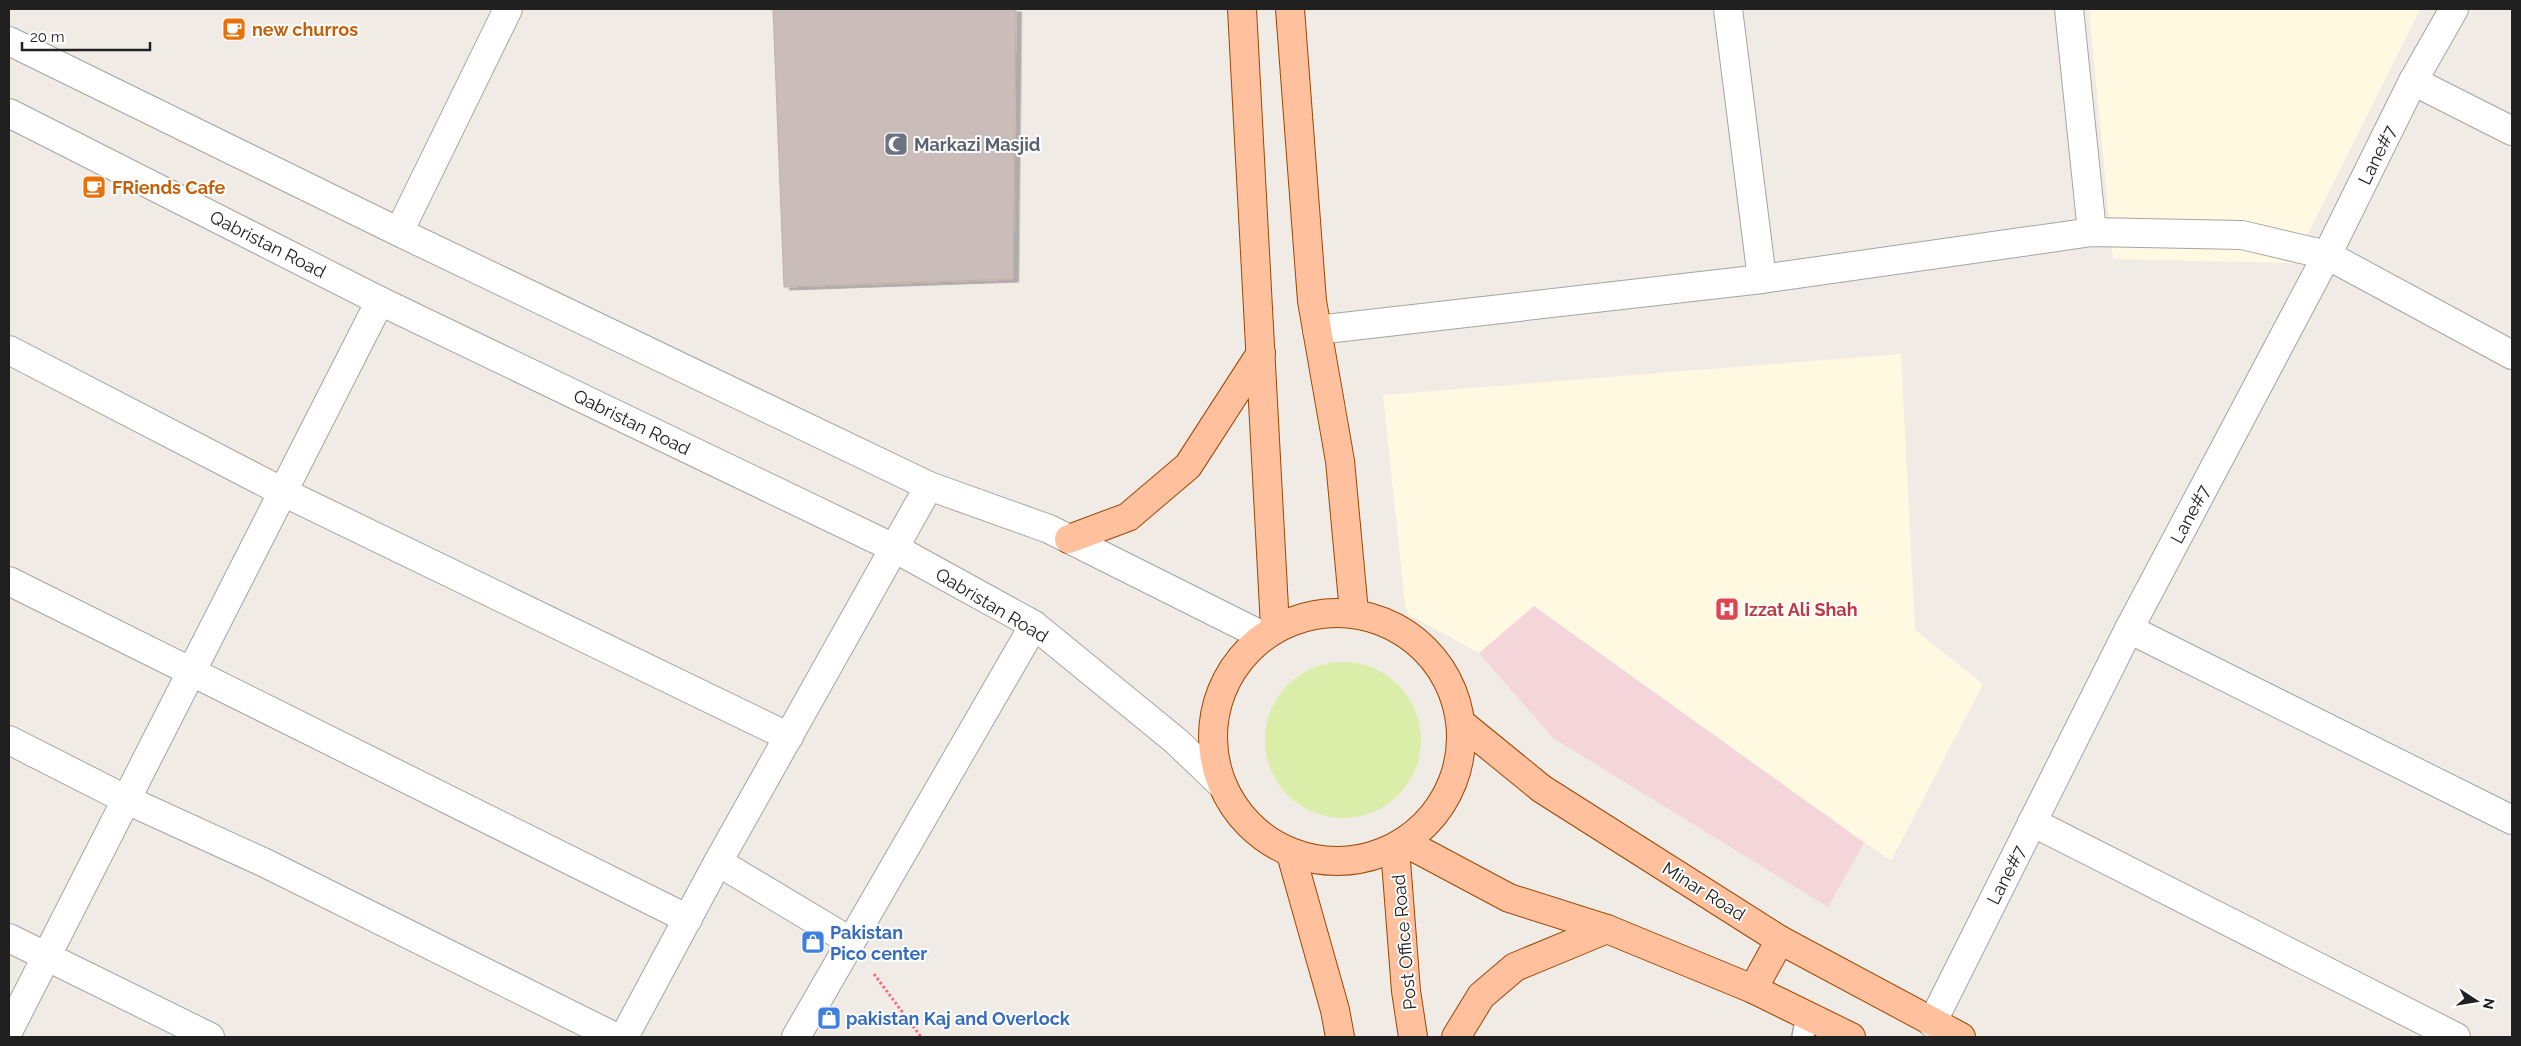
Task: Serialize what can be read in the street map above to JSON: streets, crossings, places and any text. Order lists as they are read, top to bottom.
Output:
{
  "streets": {
    "main road": ["Minar Road", "Post Office Road"],
    "street": ["Lane#7", "Qabristan Road"]
  },
  "crossings": [
    ["Lane#7", "Minar Road"]
  ],
  "places": {
    "cafe": ["new churros", "FRiends Cafe"],
    "mosque": ["Markazi Masjid"],
    "hospital": ["Izzat Ali Shah"],
    "shop": ["Pakistan Pico center", "pakistan Kaj and Overlock"]
  },
  "scale_bar": "20 m",
  "north": "right"
}
